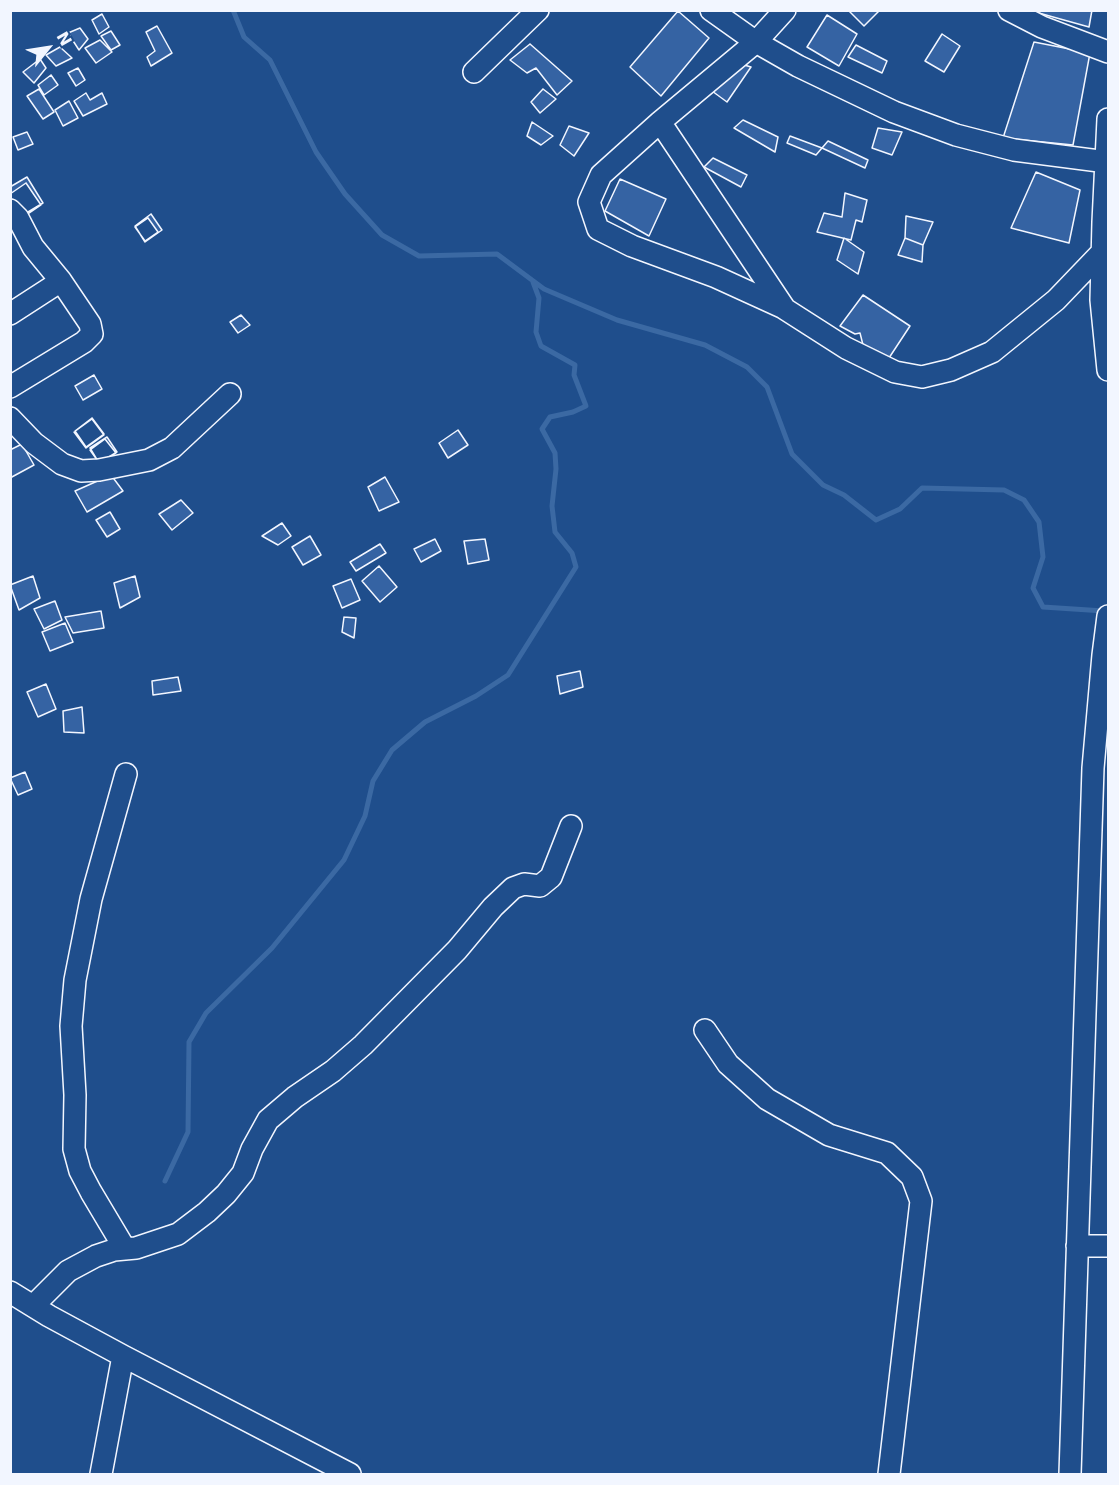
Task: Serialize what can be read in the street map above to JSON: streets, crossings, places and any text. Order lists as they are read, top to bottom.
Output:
{
  "north": "top right"
}
